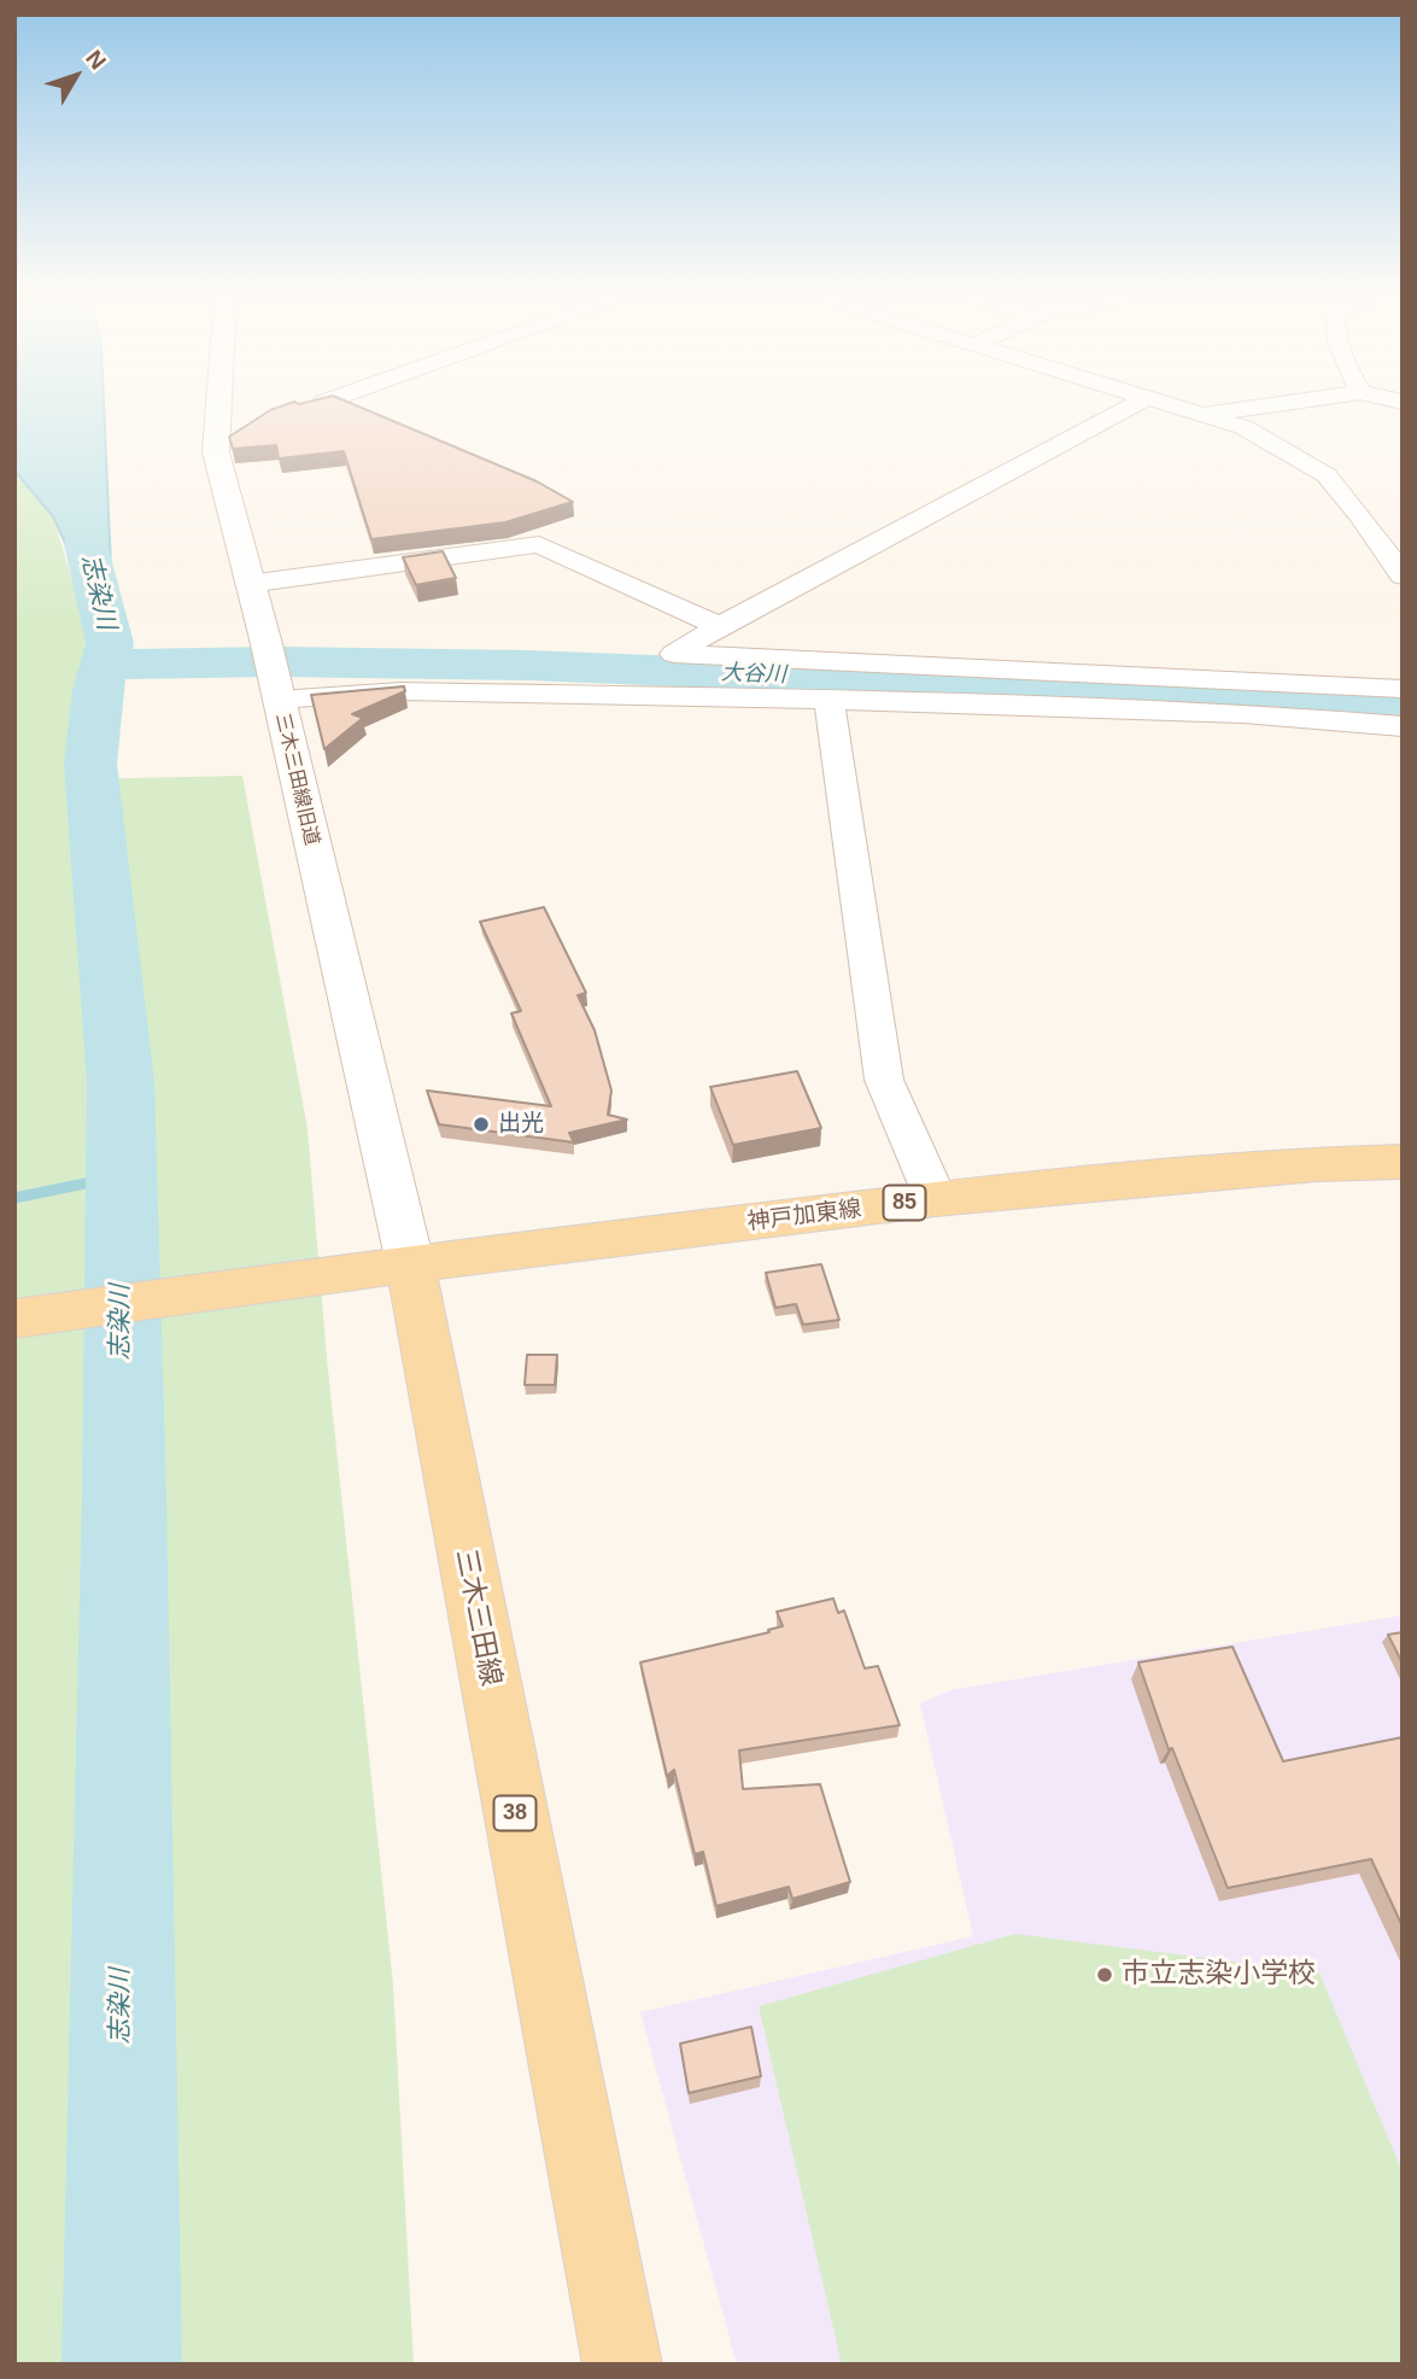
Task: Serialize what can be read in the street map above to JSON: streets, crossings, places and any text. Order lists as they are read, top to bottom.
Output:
{
  "streets": {
    "main road": [
      "85",
      "神戸加東線",
      "三木三田線",
      "38"
    ],
    "street": ["三木三田線旧道"]
  },
  "crossings": [
    ["三木三田線旧道", "神戸加東線"],
    ["三木三田線旧道", "三木三田線"],
    ["神戸加東線", "三木三田線"]
  ],
  "water": ["志染川", "大谷川"],
  "places": ["出光", "市立志染小学校"],
  "north": "top right"
}
